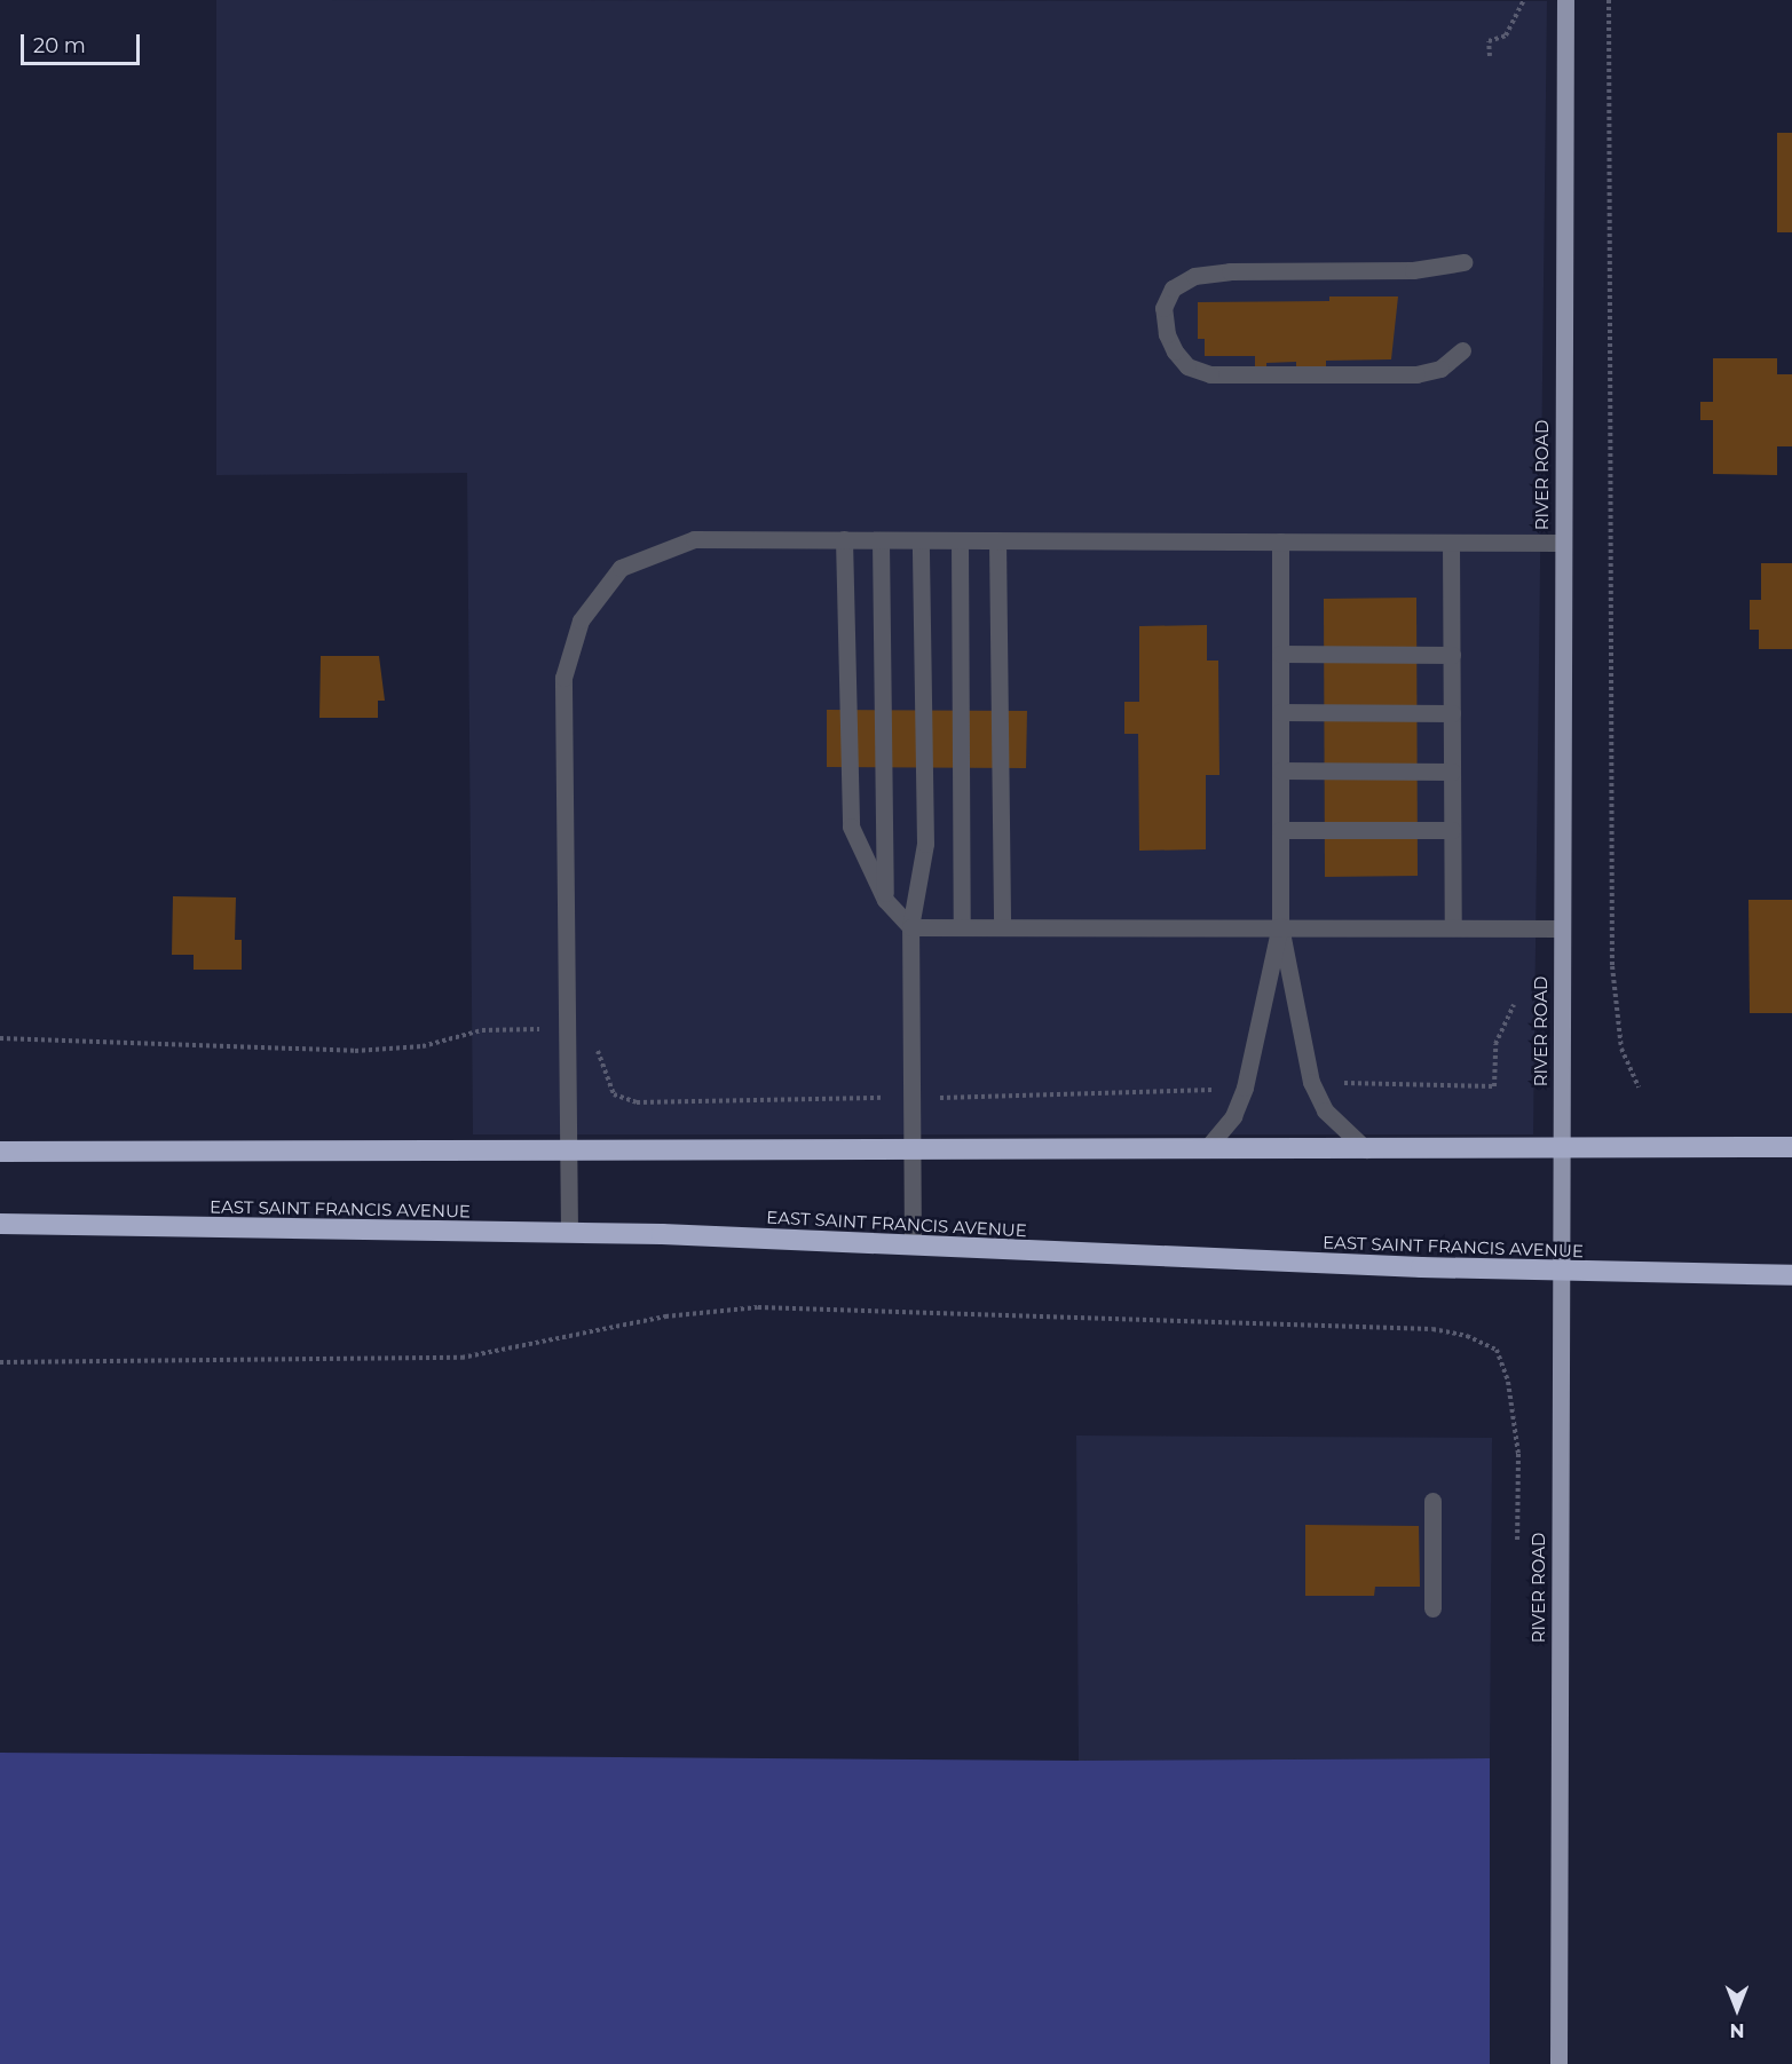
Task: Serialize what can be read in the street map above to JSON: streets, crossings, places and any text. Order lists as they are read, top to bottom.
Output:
{
  "streets": {
    "highway": ["EAST SAINT FRANCIS AVENUE"],
    "main road": ["RIVER ROAD"]
  },
  "crossings": [
    ["RIVER ROAD", "EAST SAINT FRANCIS AVENUE"]
  ],
  "scale_bar": "20 m",
  "north": "bottom"
}
